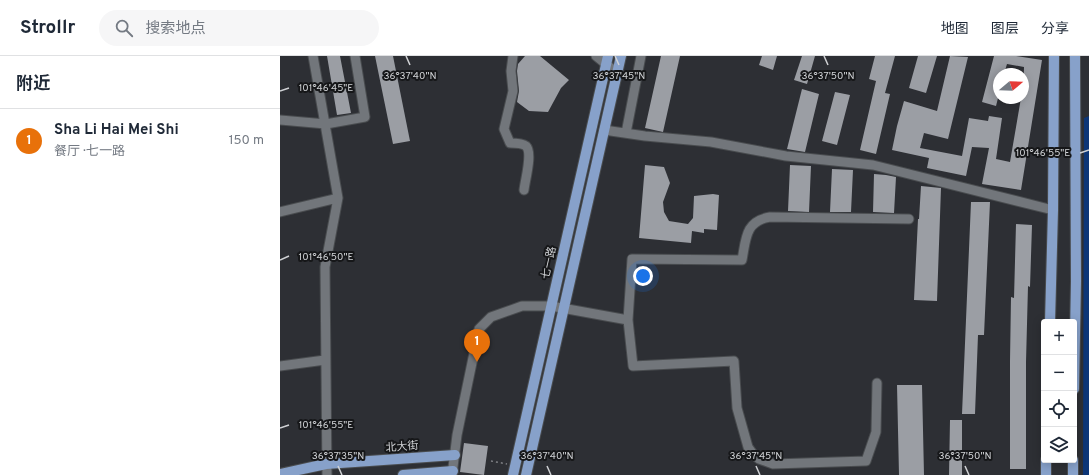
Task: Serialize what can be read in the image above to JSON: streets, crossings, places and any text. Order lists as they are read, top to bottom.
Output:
{
  "streets": {
    "main road": ["七一路", "北大街"]
  },
  "north": "right",
  "page": {
    "header": "Strollr",
    "search": "搜索地点",
    "nav": ["地图", "图层", "分享"],
    "heading": "附近",
    "list": [
      {
        "mark": "1",
        "name": "Sha Li Hai Mei Shi",
        "note": "餐厅 · 七一路",
        "value": "150 m"
      }
    ],
    "map_buttons": ["+", "−"],
    "pins": "1"
  },
  "coordinates": [
    "36°37'50\"N",
    "36°37'40\"N",
    "36°37'45\"N",
    "101°46'45\"E",
    "101°46'55\"E",
    "101°46'50\"E",
    "36°37'35\"N"
  ]
}
